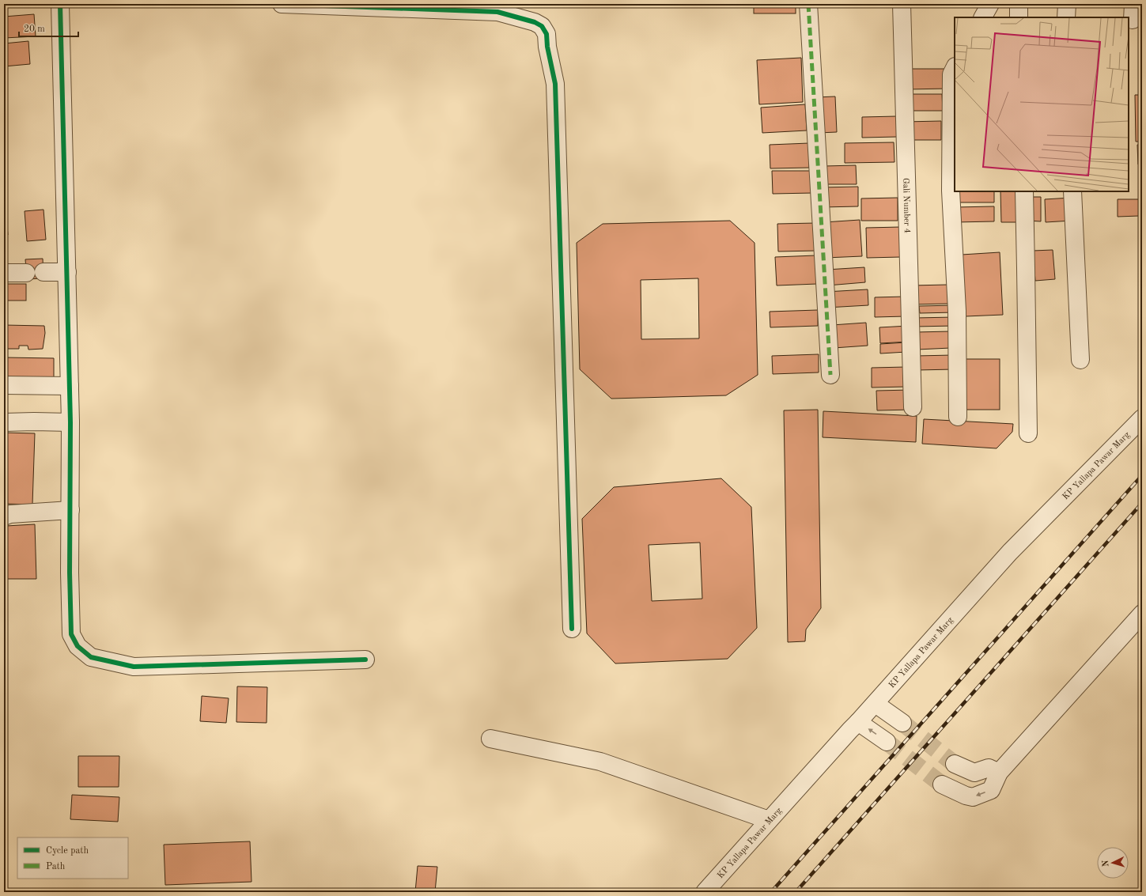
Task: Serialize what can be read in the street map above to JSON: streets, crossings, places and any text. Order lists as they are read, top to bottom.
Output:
{
  "streets": {
    "street": ["Gali Number 4", "KP Yallapa Pawar Marg"]
  },
  "legend": ["Cycle path", "Path"],
  "scale_bar": "20 m",
  "north": "left"
}
